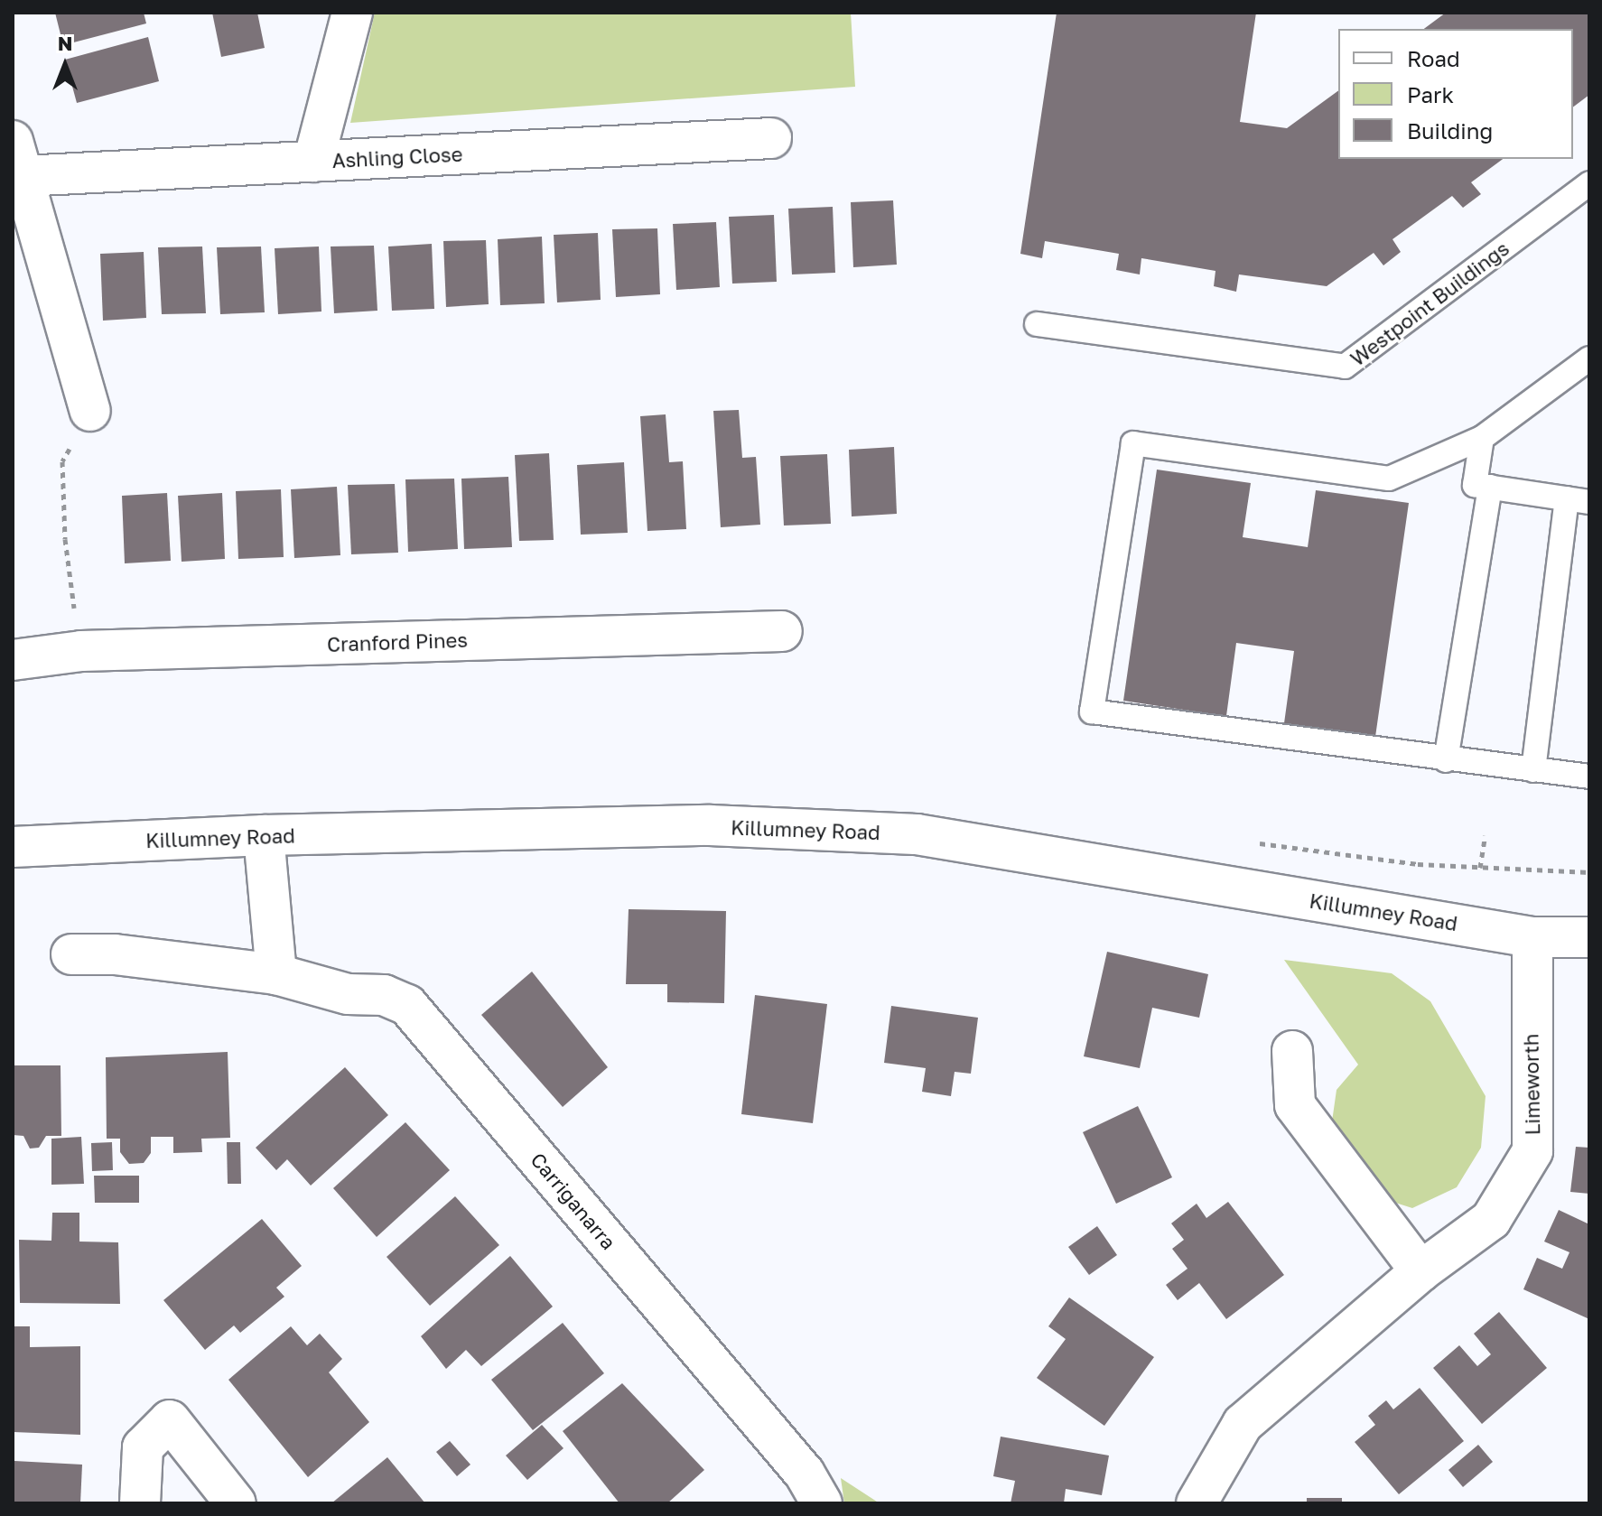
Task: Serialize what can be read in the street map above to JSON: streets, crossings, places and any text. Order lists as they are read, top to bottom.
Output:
{
  "streets": {
    "street": [
      "Ashling Close",
      "Cranford Pines",
      "Killumney Road",
      "Limeworth",
      "Carriganarra"
    ],
    "lane": ["Westpoint Buildings"]
  },
  "crossings": [
    ["Killumney Road", "Limeworth"]
  ],
  "legend": ["Road", "Park", "Building"],
  "north": "top"
}
